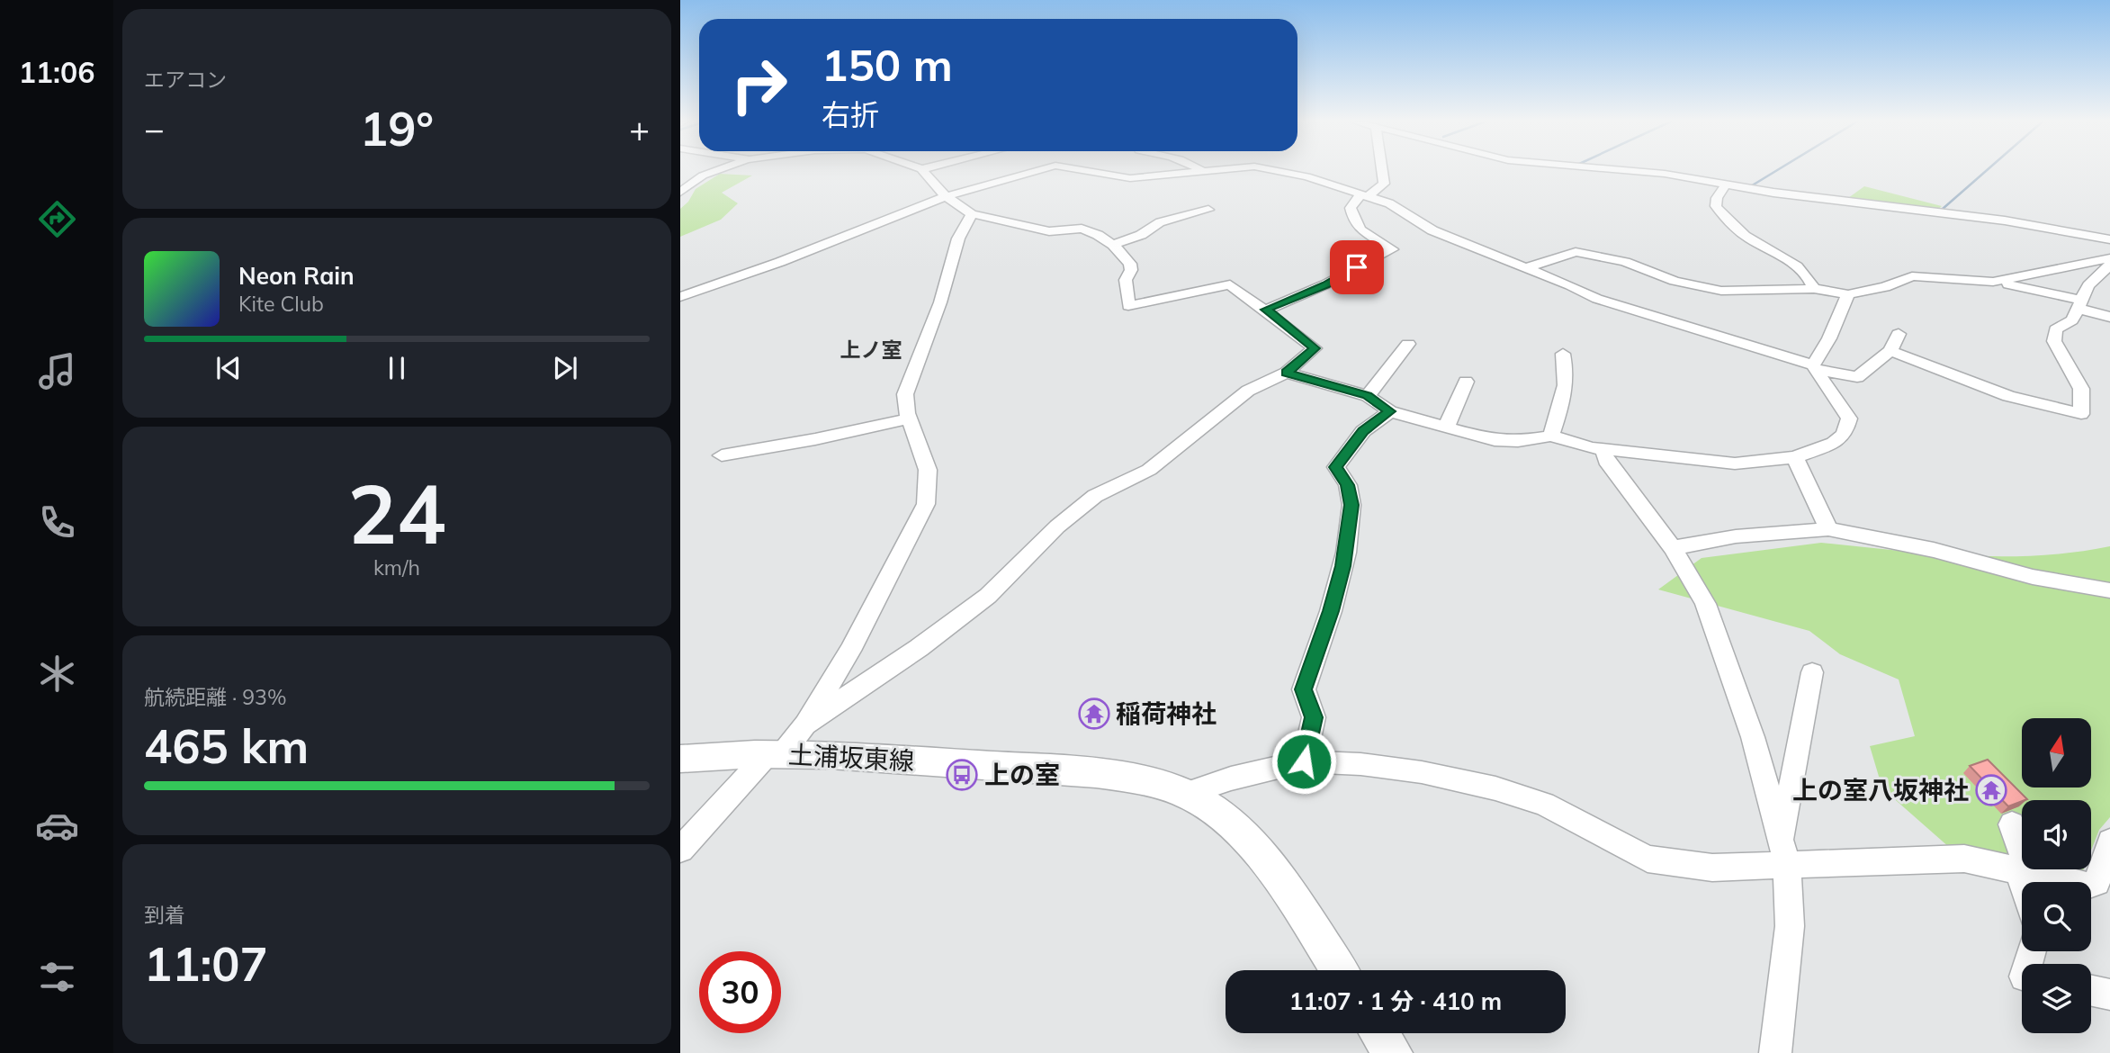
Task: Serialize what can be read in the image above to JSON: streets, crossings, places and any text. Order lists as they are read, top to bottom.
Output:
{
  "streets": {
    "main road": ["土浦坂東線"]
  },
  "districts": ["上ノ室"],
  "places": {
    "temple": ["稲荷神社", "上の室八坂神社"],
    "bus stop": ["上の室"]
  },
  "north": "top",
  "page": {
    "tabs": "11:06",
    "tile": [
      "エアコン",
      ["24", "km/h"],
      ["航続距離 · 93%", "465 km"],
      ["到着", "11:07"]
    ],
    "turn": ["150 m", "右折"],
    "heat": ["−", "19°", "+"],
    "song": ["Neon Rain", "Kite Club"],
    "limit": "30",
    "trip": "11:07 · 1 分 · 410 m"
  }
}
